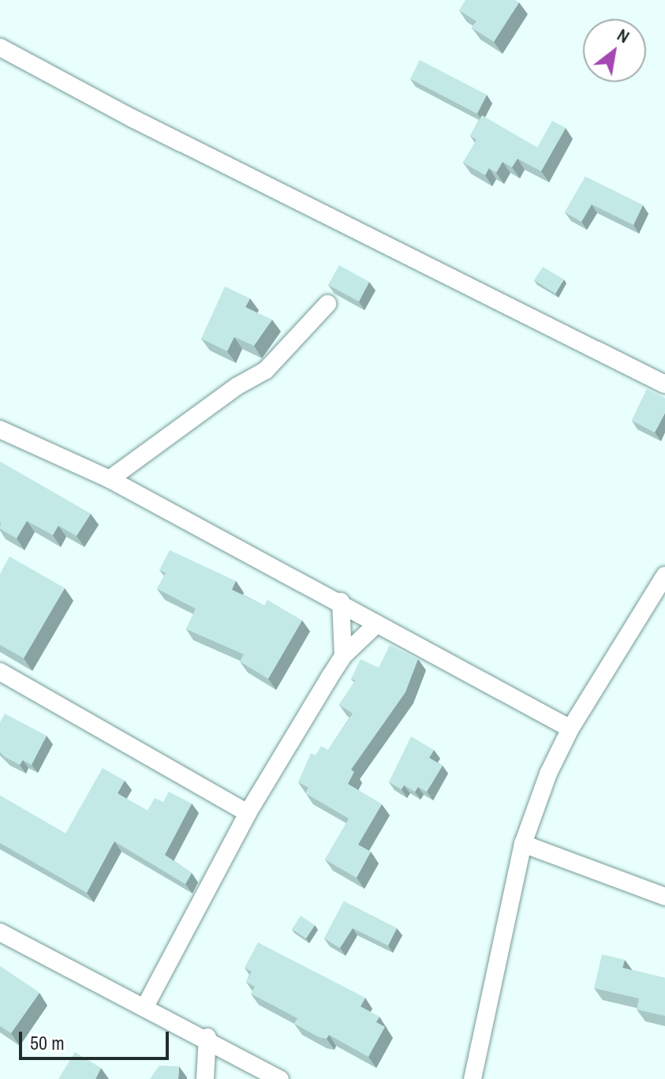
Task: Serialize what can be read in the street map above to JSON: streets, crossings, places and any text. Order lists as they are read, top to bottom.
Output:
{
  "scale_bar": "50 m",
  "north": "top right"
}
